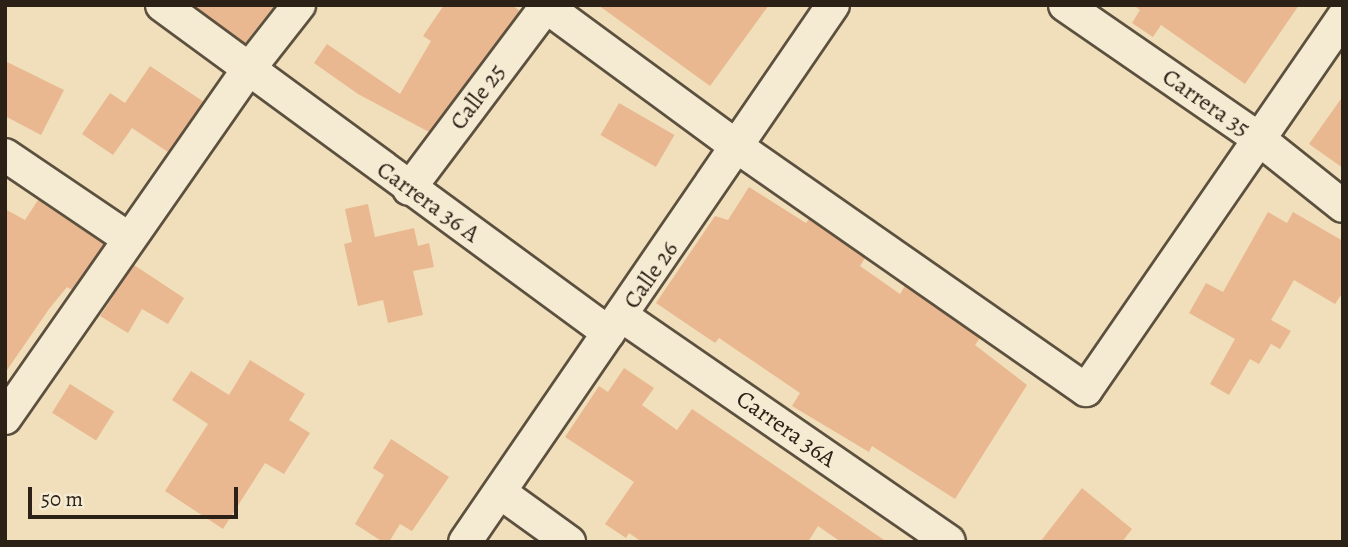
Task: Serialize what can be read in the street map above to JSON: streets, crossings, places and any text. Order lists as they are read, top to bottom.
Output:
{
  "streets": {
    "street": [
      "Calle 25",
      "Carrera 35",
      "Carrera 36 A",
      "Calle 26",
      "Carrera 36A"
    ]
  },
  "crossings": [
    ["Calle 25", "Carrera 36 A"],
    ["Carrera 36 A", "Calle 26"],
    ["Carrera 36 A", "Carrera 36A"],
    ["Calle 26", "Carrera 36A"]
  ],
  "scale_bar": "50 m"
}
